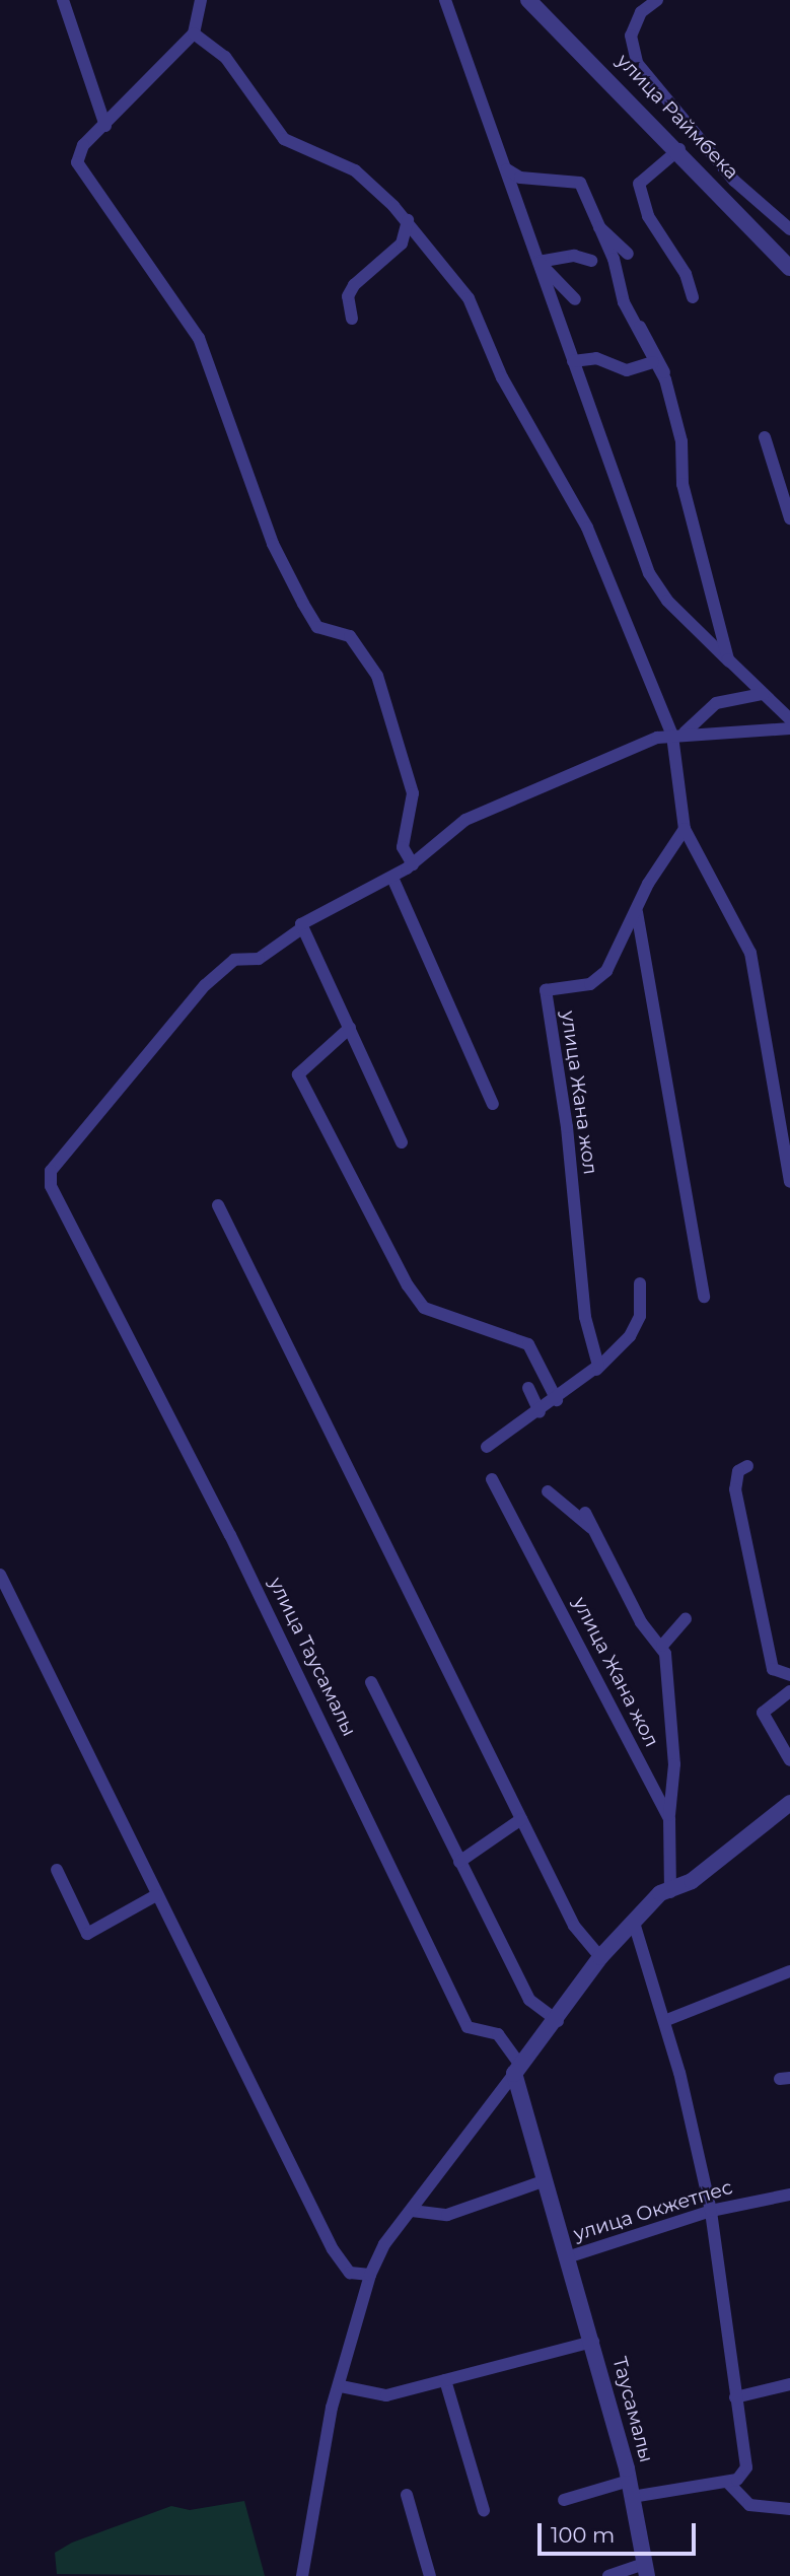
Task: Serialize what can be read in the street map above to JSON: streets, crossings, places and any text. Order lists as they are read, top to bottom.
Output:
{
  "streets": {
    "street": [
      "улица Раймбека",
      "улица Жана жол",
      "улица Таусамалы",
      "улица Окжетпес",
      "Таусамалы"
    ]
  },
  "crossings": [
    ["улица Таусамалы", "улица Окжетпес"],
    ["улица Таусамалы", "Таусамалы"],
    ["улица Окжетпес", "Таусамалы"]
  ],
  "scale_bar": "100 m"
}
